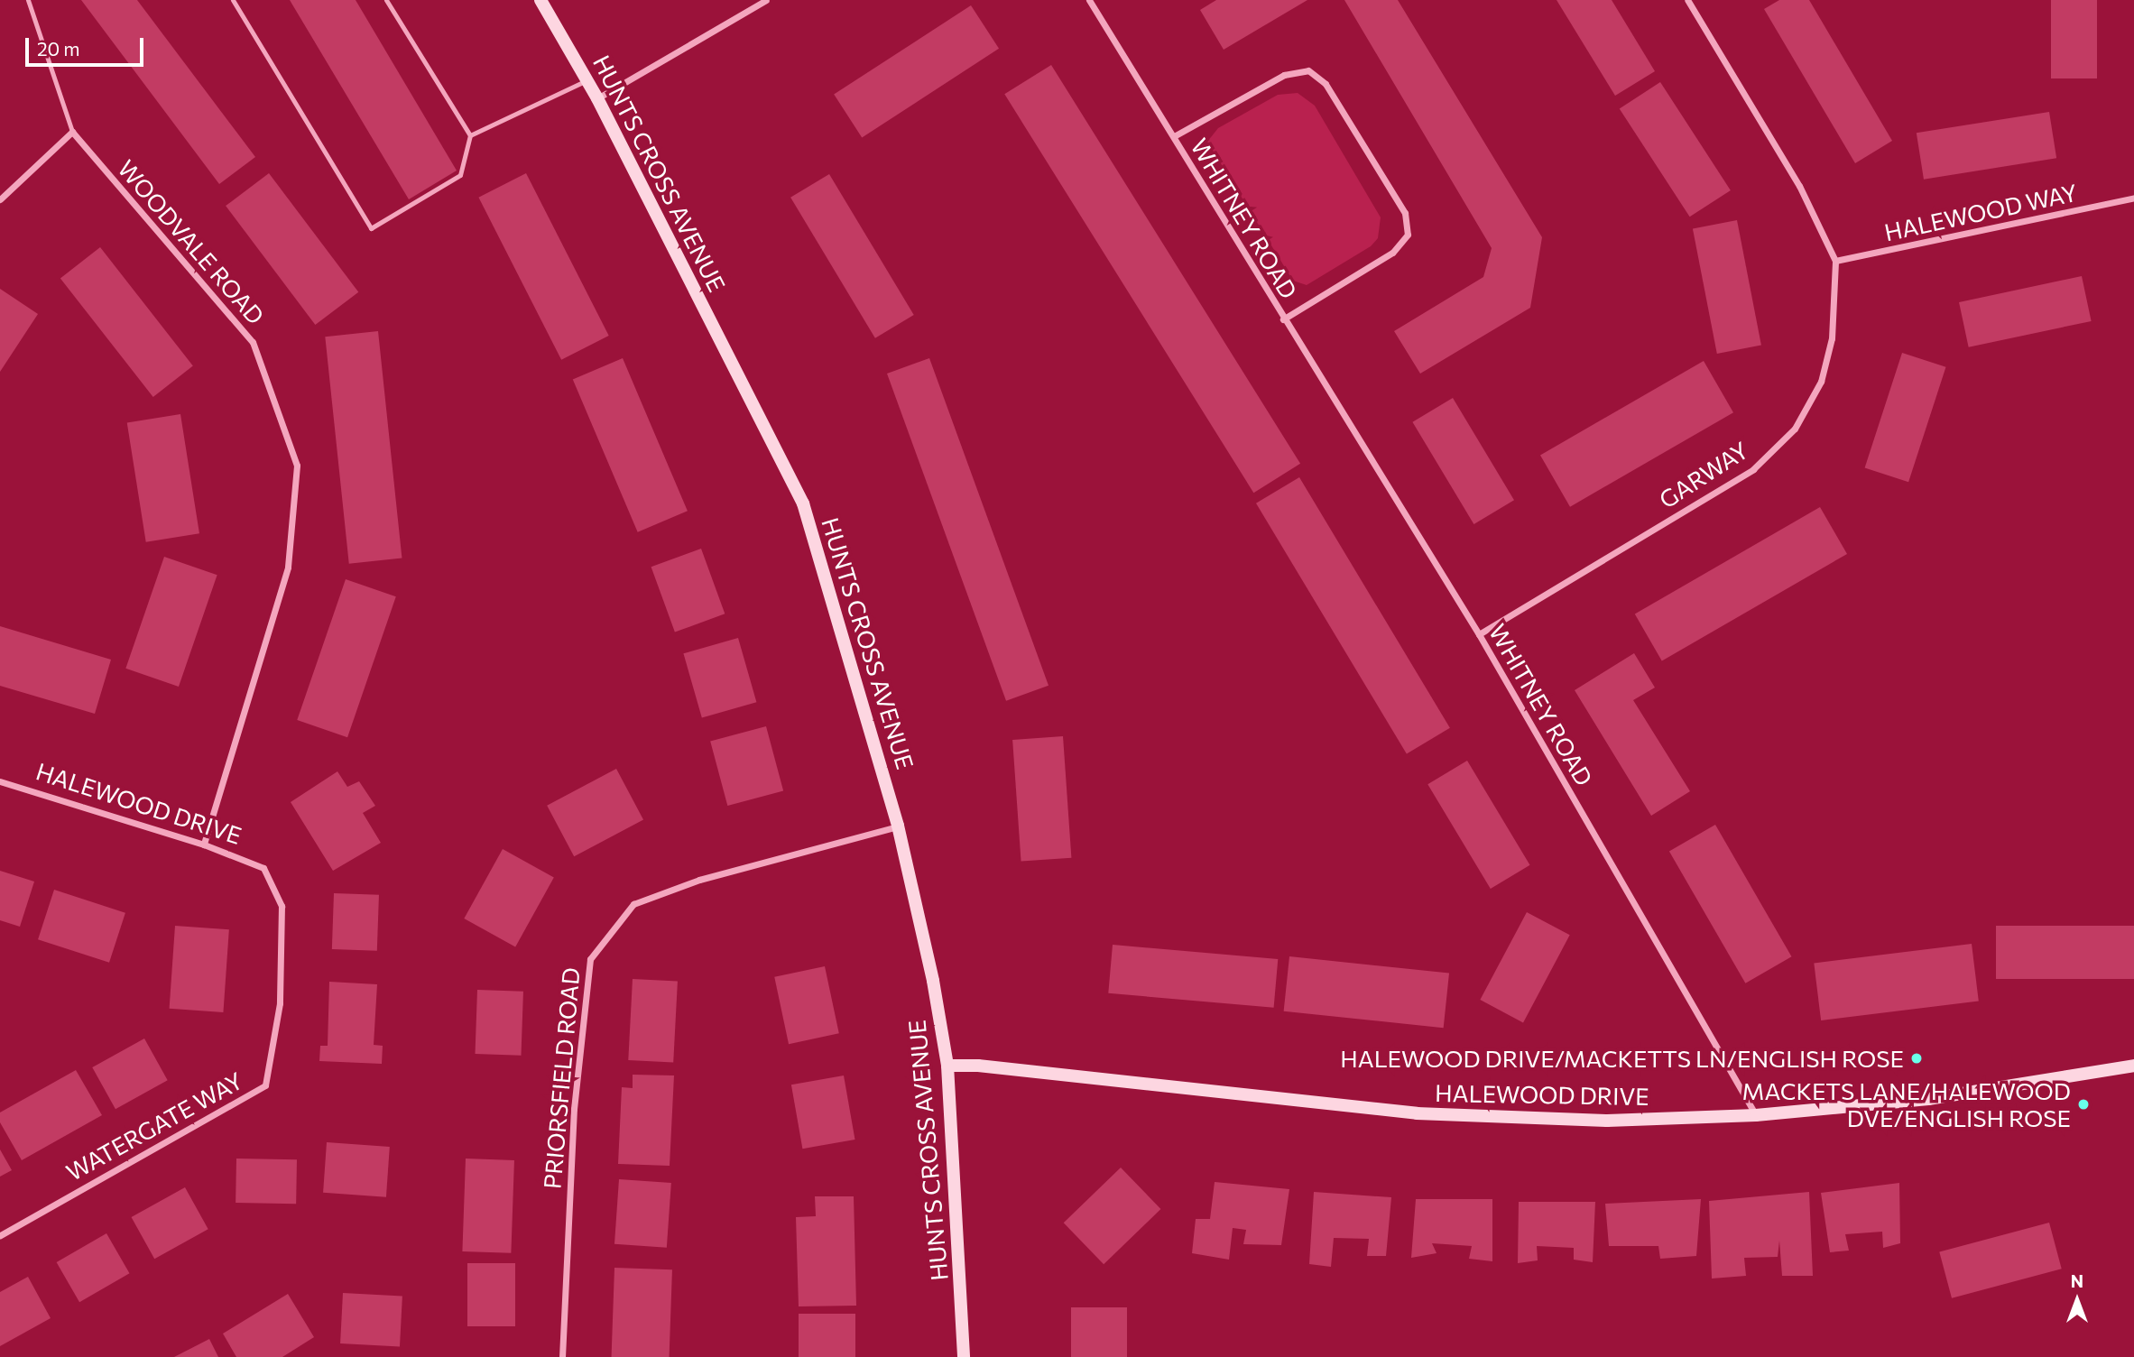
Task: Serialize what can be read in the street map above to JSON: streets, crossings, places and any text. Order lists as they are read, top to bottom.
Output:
{
  "streets": {
    "street": [
      "HUNTS CROSS AVENUE",
      "HALEWOOD WAY",
      "WHITNEY ROAD",
      "WOODVALE ROAD",
      "GARWAY",
      "HALEWOOD DRIVE",
      "PRIORSFIELD ROAD",
      "WATERGATE WAY"
    ]
  },
  "crossings": [
    ["HUNTS CROSS AVENUE", "HALEWOOD DRIVE"],
    ["HUNTS CROSS AVENUE", "PRIORSFIELD ROAD"],
    ["HALEWOOD WAY", "GARWAY"],
    ["WHITNEY ROAD", "GARWAY"],
    ["WHITNEY ROAD", "HALEWOOD DRIVE"],
    ["WOODVALE ROAD", "HALEWOOD DRIVE"],
    ["HALEWOOD DRIVE", "WATERGATE WAY"]
  ],
  "places": ["HALEWOOD DRIVE/MACKETTS LN/ENGLISH ROSE", "MACKETS LANE/HALEWOOD DVE/ENGLISH ROSE"],
  "scale_bar": "20 m",
  "north": "top"
}
